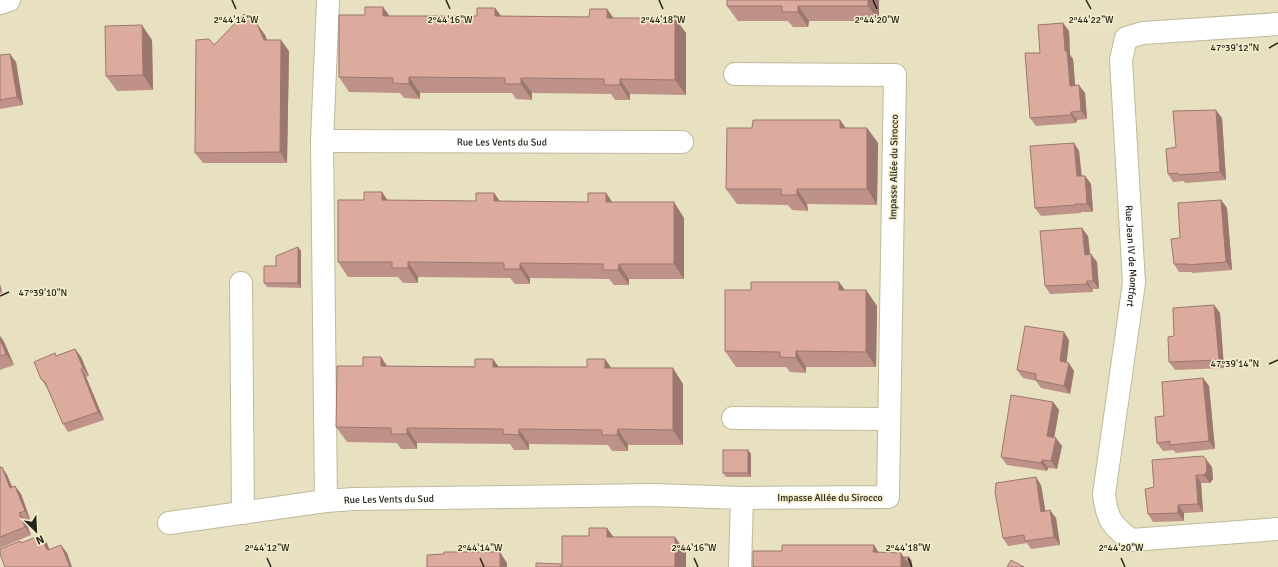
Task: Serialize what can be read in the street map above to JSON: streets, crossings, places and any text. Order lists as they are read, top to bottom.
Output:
{
  "streets": {
    "street": ["Rue Les Vents du Sud", "Impasse Allée du Sirocco", "Rue Jean IV de Montfort"]
  },
  "crossings": [
    ["Rue Les Vents du Sud", "Impasse Allée du Sirocco"]
  ],
  "north": "bottom right",
  "coordinates": [
    "2°44'14\"W",
    "2°44'16\"W",
    "2°44'18\"W",
    "2°44'20\"W",
    "2°44'22\"W",
    "47°39'12\"N",
    "47°39'10\"N",
    "47°39'14\"N",
    "2°44'12\"W"
  ]
}
